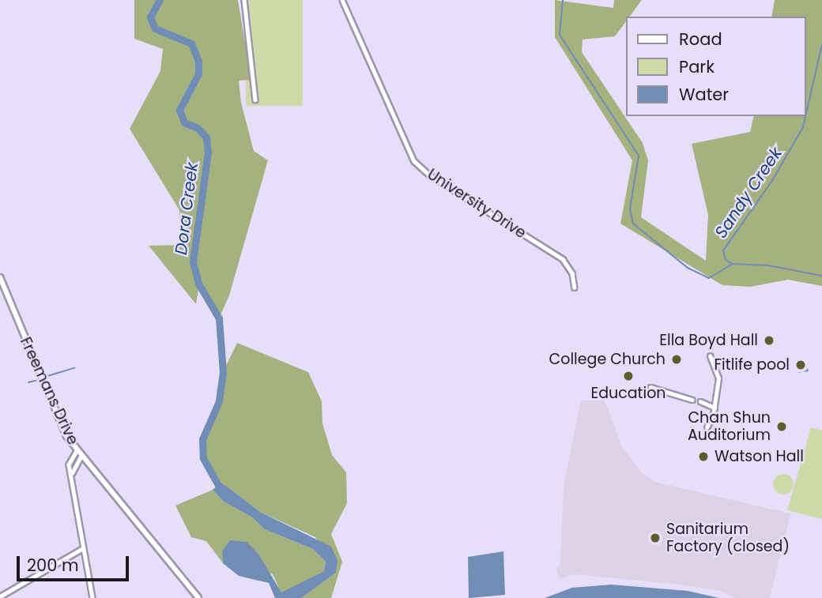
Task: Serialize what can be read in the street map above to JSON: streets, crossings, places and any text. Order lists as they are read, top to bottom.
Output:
{
  "streets": {
    "main road": ["Freemans Drive"],
    "street": ["University Drive"]
  },
  "water": ["Sandy Creek", "Dora Creek"],
  "places": [
    "Ella Boyd Hall",
    "College Church",
    "Fitlife pool",
    "Education",
    "Chan Shun Auditorium",
    "Watson Hall",
    "Sanitarium Factory (closed)"
  ],
  "legend": ["Road", "Park", "Water"],
  "scale_bar": "200 m"
}
